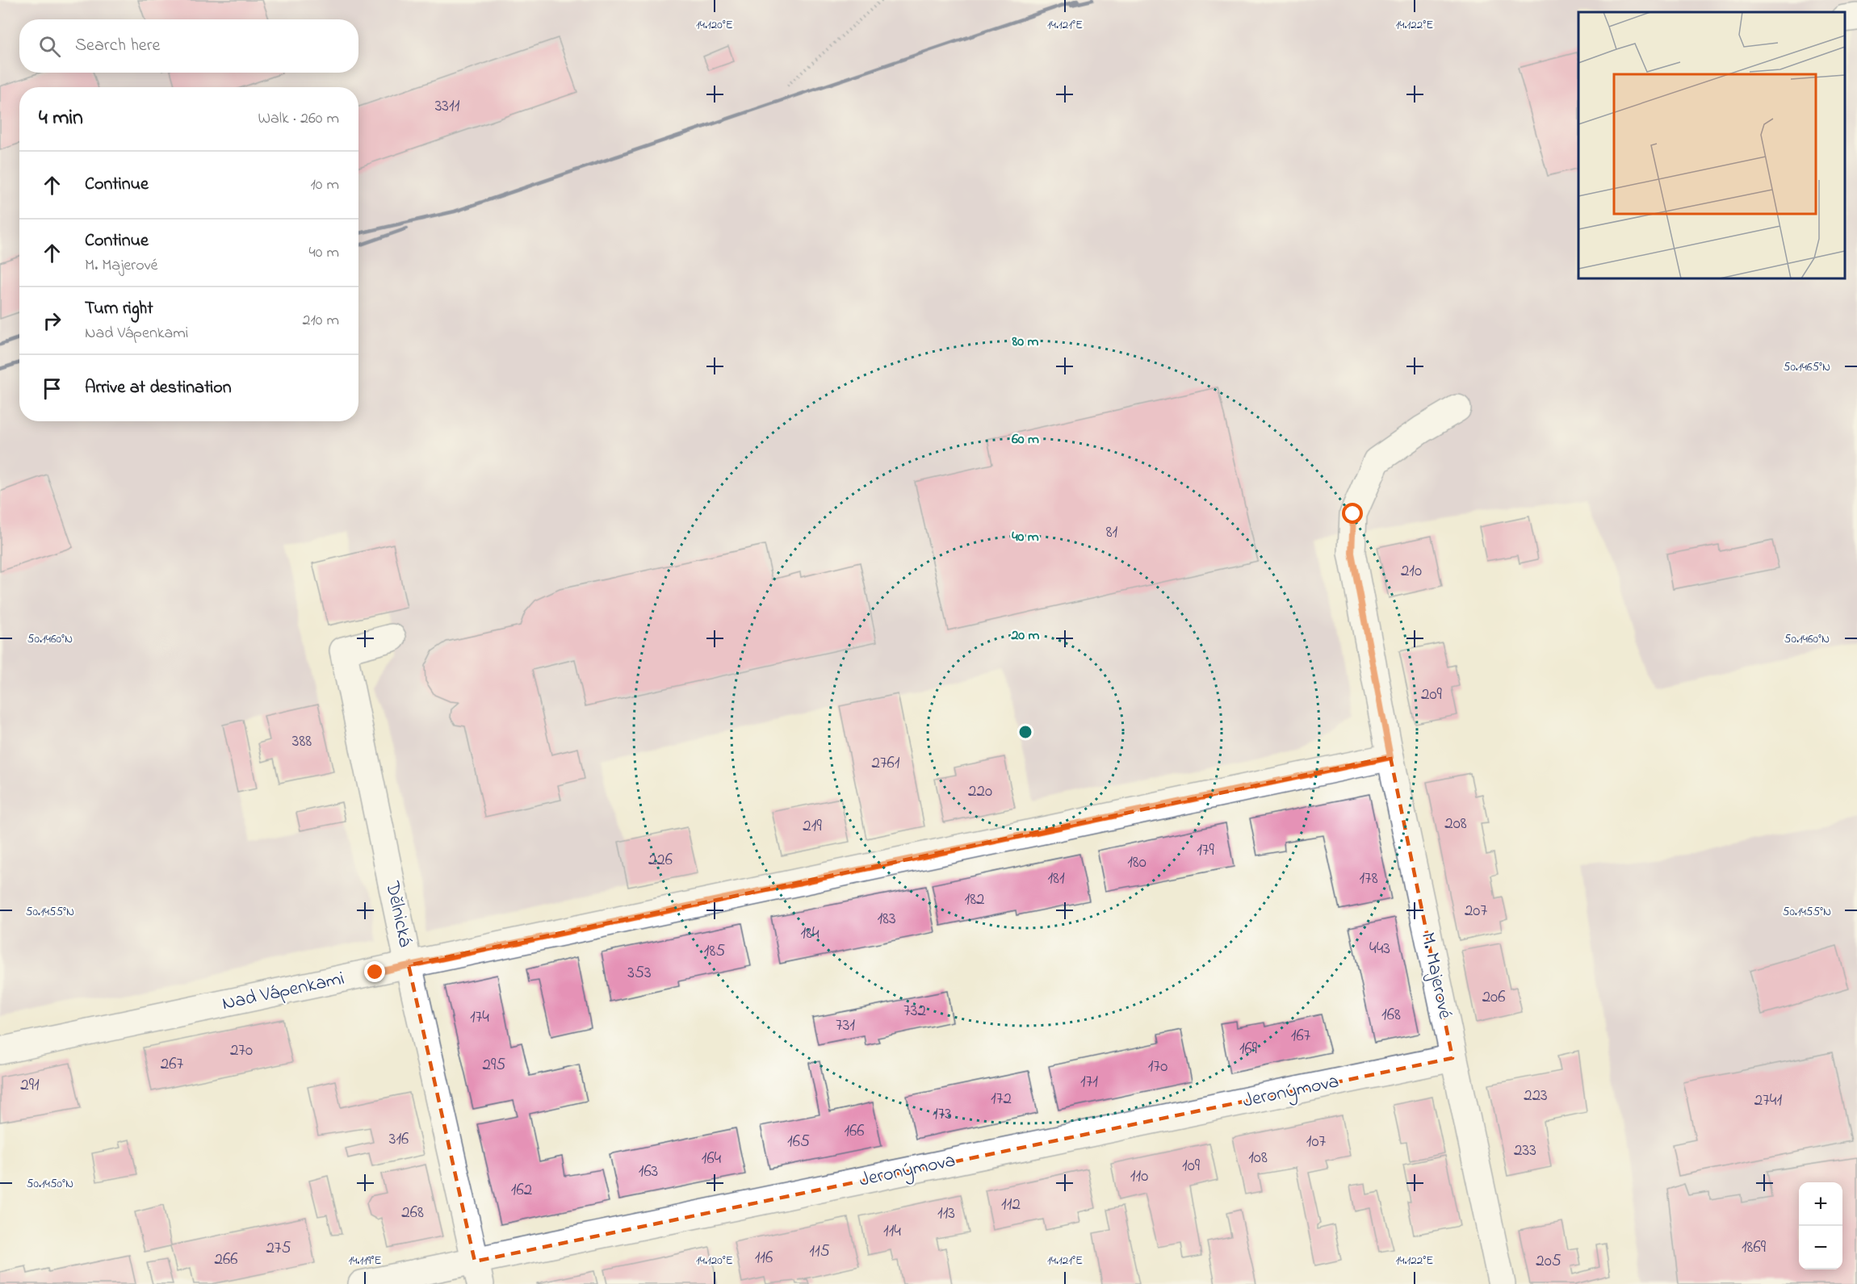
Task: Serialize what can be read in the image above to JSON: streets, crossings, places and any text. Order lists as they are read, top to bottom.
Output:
{
  "streets": {
    "street": [
      "Dělnická",
      "M. Majerové",
      "Nad Vápenkami",
      "Jeronýmova"
    ]
  },
  "crossings": [
    ["Dělnická", "Nad Vápenkami"],
    ["Dělnická", "Jeronýmova"],
    ["M. Majerové", "Nad Vápenkami"],
    ["M. Majerové", "Jeronýmova"]
  ],
  "house_numbers": [
    "3311",
    "81",
    "210",
    "209",
    "388",
    "2761",
    "220",
    "208",
    "219",
    "179",
    "226",
    "180",
    "181",
    "178",
    "182",
    "207",
    "183",
    "184",
    "443",
    "185",
    "353",
    "206",
    "732",
    "168",
    "174",
    "731",
    "167",
    "169",
    "270",
    "267",
    "295",
    "170",
    "171",
    "291",
    "223",
    "172",
    "2741",
    "173",
    "166",
    "316",
    "165",
    "107",
    "233",
    "108",
    "164",
    "109",
    "163",
    "110",
    "162",
    "112",
    "268",
    "113",
    "114",
    "1869",
    "275",
    "115",
    "116",
    "266",
    "205"
  ],
  "page": {
    "search": "Search here",
    "heading": ["4 min", "Walk · 260 m"],
    "list": [
      ["Continue", "10 m"],
      ["Continue", "M. Majerové", "40 m"],
      ["Turn right", "Nad Vápenkami", "210 m"],
      "Arrive at destination"
    ],
    "map_buttons": ["+", "−"]
  },
  "coordinates": [
    "14.120°E",
    "14.121°E",
    "14.122°E",
    "50.1465°N",
    "50.1460°N",
    "50.1455°N",
    "50.1450°N",
    "14.119°E"
  ],
  "rings": [
    "80 m",
    "60 m",
    "40 m",
    "20 m"
  ]
}
